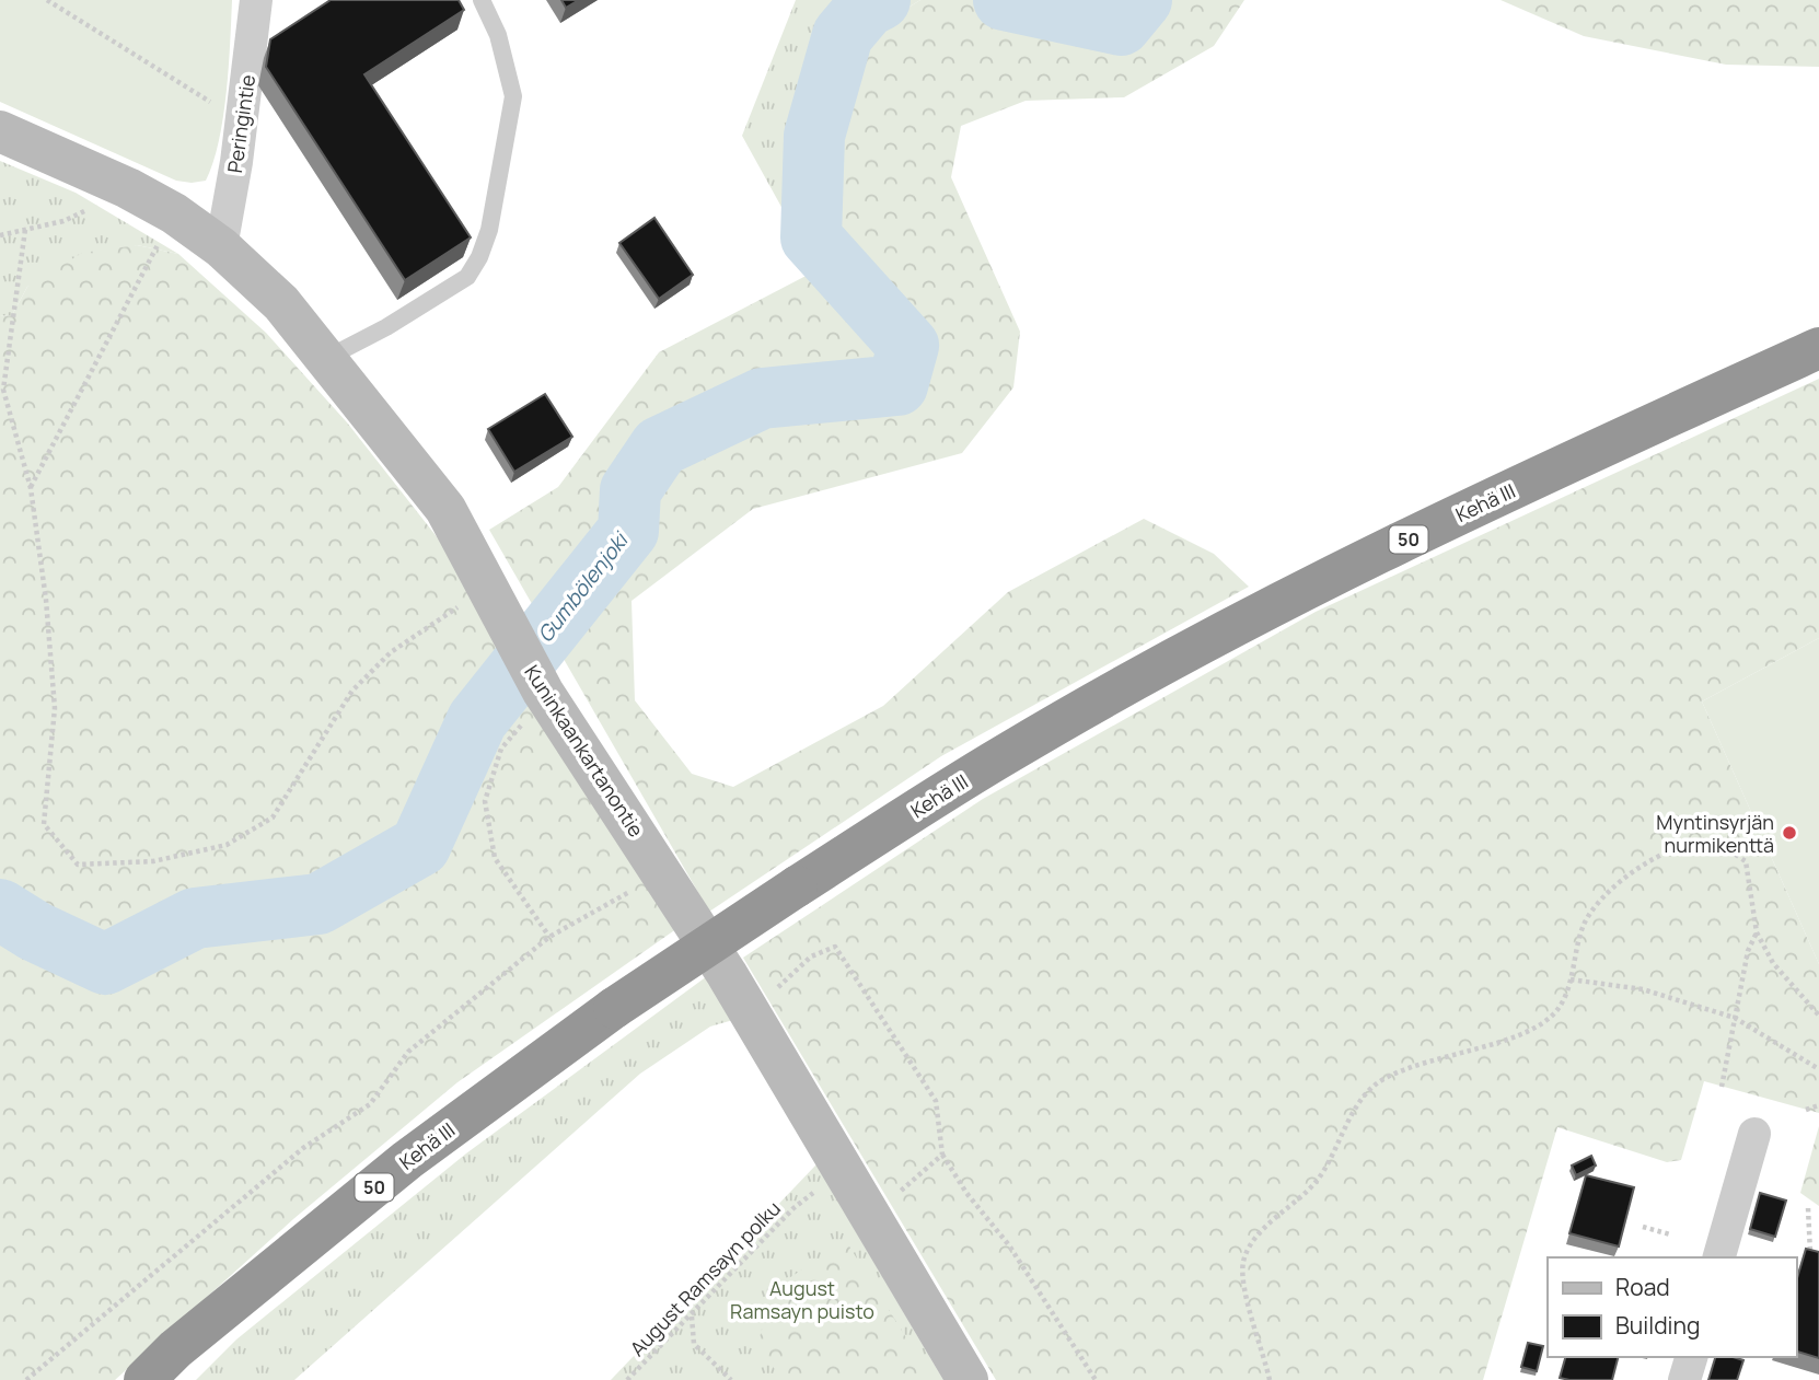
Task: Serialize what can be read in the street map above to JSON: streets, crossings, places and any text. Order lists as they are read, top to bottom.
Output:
{
  "streets": {
    "highway": ["Kehä III", "50"],
    "street": ["Peringintie", "Kuninkaankartanontie"],
    "path": ["August Ramsayn polku"]
  },
  "crossings": [
    ["Peringintie", "Kuninkaankartanontie"],
    ["Kuninkaankartanontie", "August Ramsayn polku"]
  ],
  "water": ["Gumbölenjoki"],
  "parks": ["August Ramsayn puisto"],
  "places": ["Myntinsyrjän nurmikenttä"],
  "legend": ["Road", "Building"]
}
